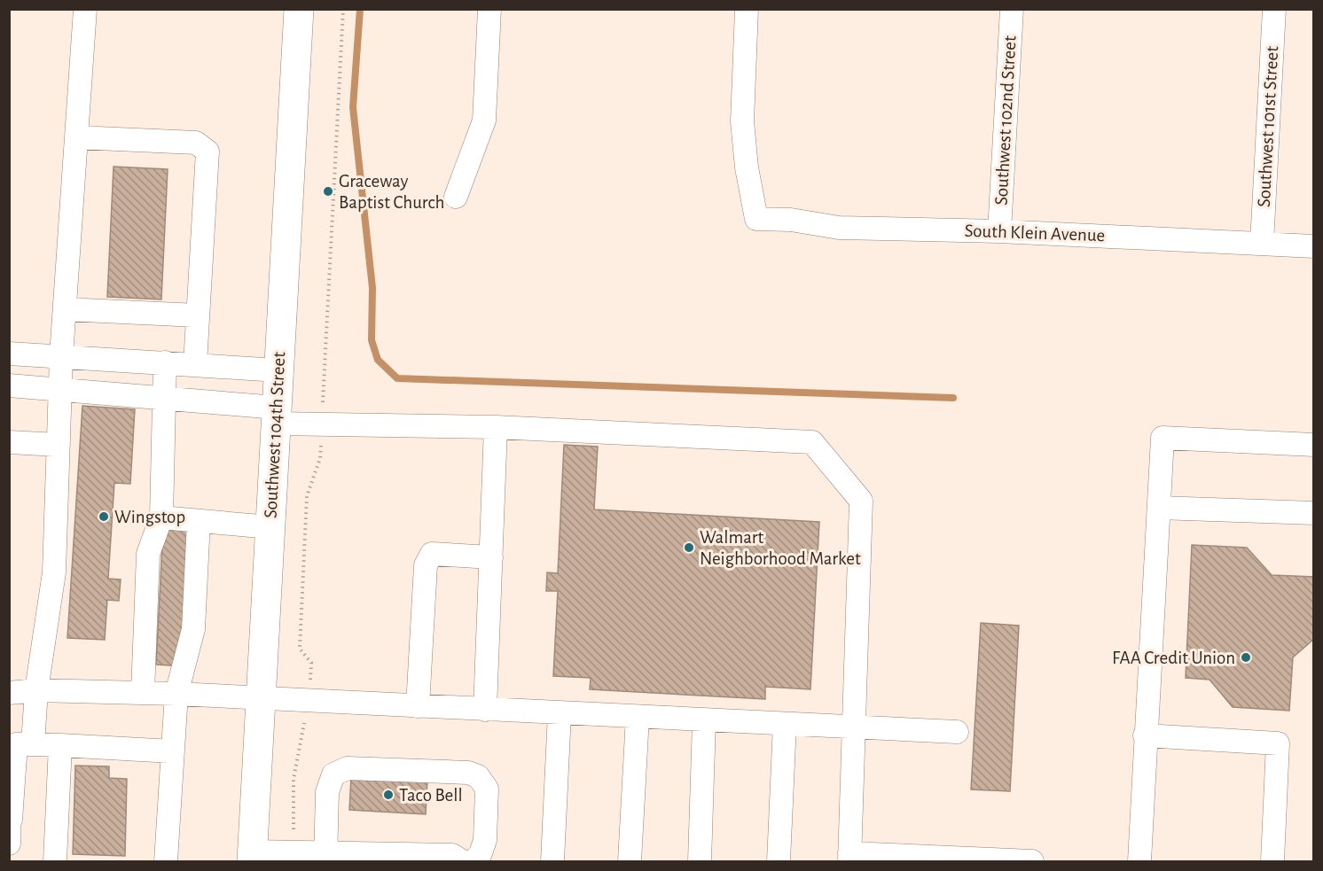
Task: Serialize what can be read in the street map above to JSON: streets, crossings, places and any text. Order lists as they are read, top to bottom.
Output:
{
  "streets": {
    "main road": ["Southwest 104th Street"],
    "street": ["Southwest 102nd Street", "Southwest 101st Street", "South Klein Avenue"]
  },
  "crossings": [
    ["Southwest 102nd Street", "South Klein Avenue"],
    ["Southwest 101st Street", "South Klein Avenue"]
  ],
  "places": [
    "Graceway Baptist Church",
    "Wingstop",
    "Walmart Neighborhood Market",
    "FAA Credit Union",
    "Taco Bell"
  ]
}
